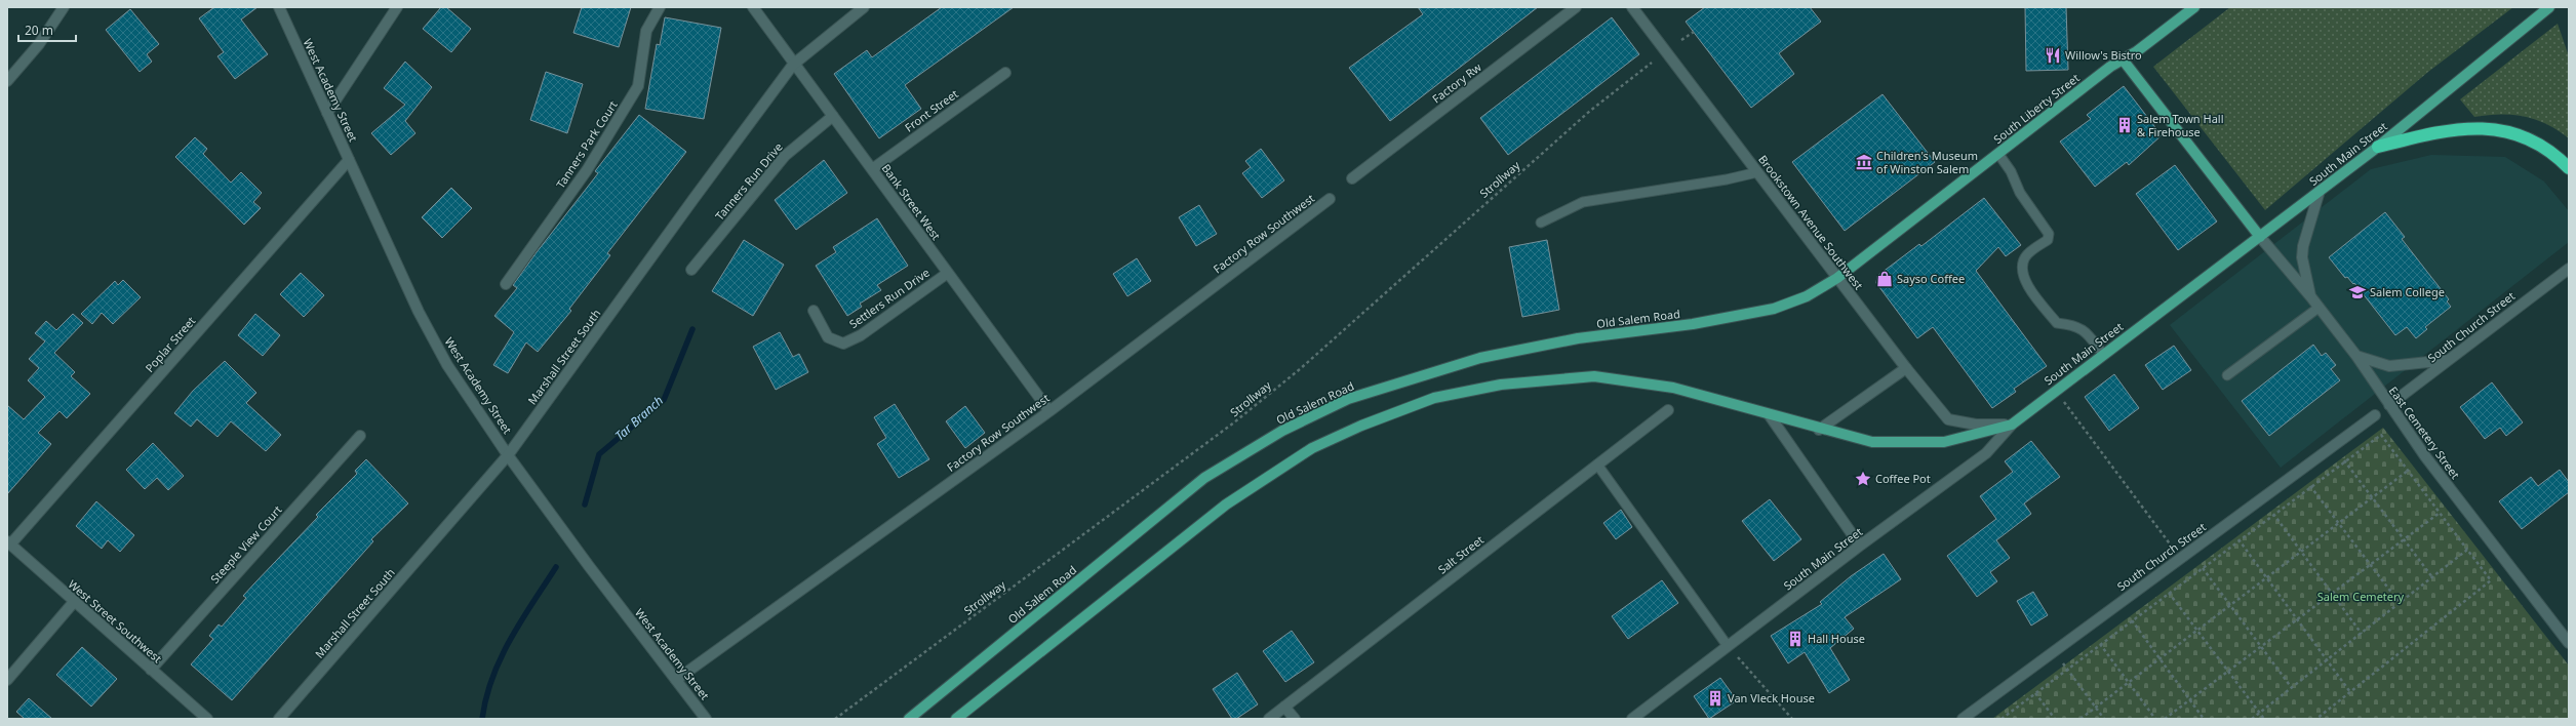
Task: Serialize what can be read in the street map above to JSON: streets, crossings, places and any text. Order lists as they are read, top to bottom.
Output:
{
  "streets": {
    "main road": ["South Liberty Street", "South Main Street", "Old Salem Road"],
    "street": [
      "Factory Rw",
      "West Academy Street",
      "Front Street",
      "Tanners Park Court",
      "Tanners Run Drive",
      "Bank Street West",
      "Brookstown Avenue Southwest",
      "Factory Row Southwest",
      "Settlers Run Drive",
      "South Church Street",
      "Poplar Street",
      "Marshall Street South",
      "East Cemetery Street",
      "Steeple View Court",
      "Salt Street",
      "West Street Southwest"
    ],
    "path": ["Strollway"]
  },
  "crossings": [
    ["West Academy Street", "Factory Row Southwest"],
    ["West Academy Street", "Poplar Street"],
    ["West Academy Street", "Marshall Street South"],
    ["South Liberty Street", "Brookstown Avenue Southwest"],
    ["South Liberty Street", "Old Salem Road"],
    ["Front Street", "Bank Street West"],
    ["South Main Street", "Brookstown Avenue Southwest"],
    ["South Main Street", "East Cemetery Street"],
    ["Tanners Run Drive", "Bank Street West"],
    ["Bank Street West", "Factory Row Southwest"],
    ["Bank Street West", "Settlers Run Drive"],
    ["Bank Street West", "Marshall Street South"],
    ["Brookstown Avenue Southwest", "Old Salem Road"],
    ["South Church Street", "East Cemetery Street"],
    ["Poplar Street", "West Street Southwest"],
    ["Steeple View Court", "West Street Southwest"]
  ],
  "water": ["Tar Branch"],
  "parks": ["Salem Cemetery"],
  "places": {
    "restaurant": ["Willow's Bistro"],
    "building": ["Salem Town Hall & Firehouse", "Hall House", "Van Vleck House"],
    "museum": ["Children's Museum of Winston Salem"],
    "shop": ["Sayso Coffee"],
    "school or university": ["Salem College"],
    "place": ["Coffee Pot"]
  },
  "scale_bar": "20 m"
}
